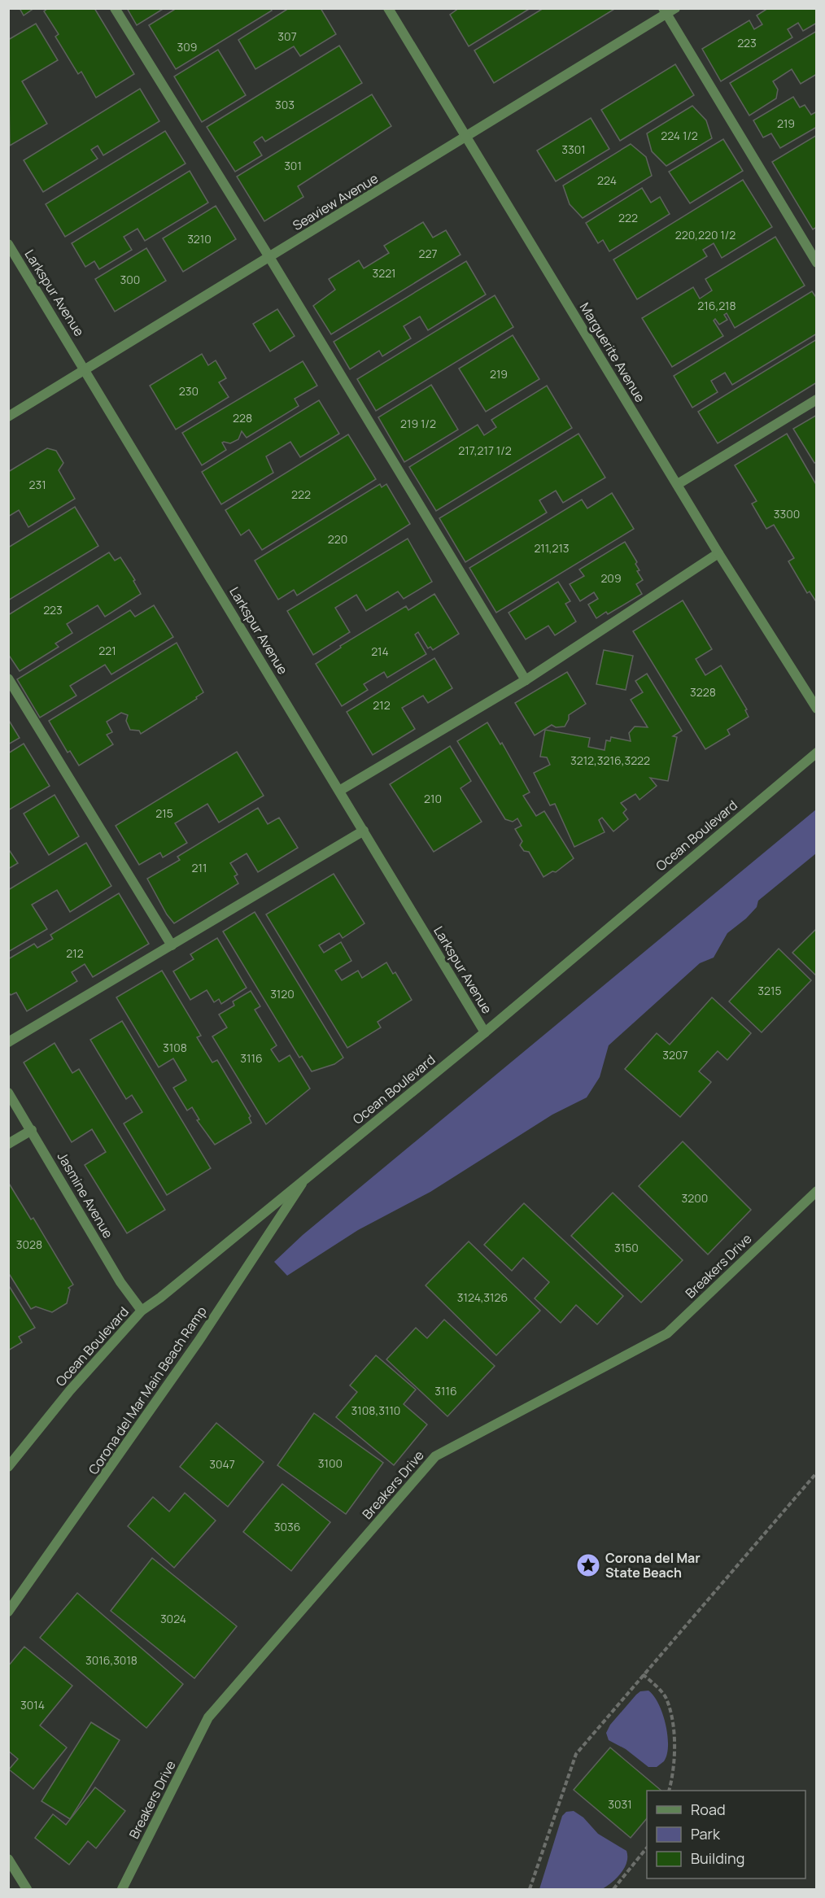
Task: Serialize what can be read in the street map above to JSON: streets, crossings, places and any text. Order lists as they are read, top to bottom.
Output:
{
  "streets": {
    "street": [
      "Seaview Avenue",
      "Larkspur Avenue",
      "Marguerite Avenue",
      "Ocean Boulevard",
      "Jasmine Avenue",
      "Breakers Drive",
      "Corona del Mar Main Beach Ramp"
    ]
  },
  "crossings": [
    ["Seaview Avenue", "Larkspur Avenue"],
    ["Seaview Avenue", "Marguerite Avenue"],
    ["Larkspur Avenue", "Ocean Boulevard"],
    ["Ocean Boulevard", "Jasmine Avenue"],
    ["Ocean Boulevard", "Corona del Mar Main Beach Ramp"]
  ],
  "places": {
    "place": ["Corona del Mar State Beach"]
  },
  "house_numbers": [
    "307",
    "223",
    "309",
    "303",
    "219",
    "224 1/2",
    "3301",
    "301",
    "224",
    "222",
    "220,220 1/2",
    "3210",
    "227",
    "3221",
    "300",
    "216,218",
    "219",
    "230",
    "228",
    "219 1/2",
    "217,217 1/2",
    "231",
    "222",
    "3300",
    "220",
    "211,213",
    "209",
    "223",
    "221",
    "214",
    "3228",
    "212",
    "3212,3216,3222",
    "210",
    "215",
    "211",
    "212",
    "3215",
    "3120",
    "3108",
    "3207",
    "3116",
    "3200",
    "3028",
    "3150",
    "3124,3126",
    "3116",
    "3108,3110",
    "3100",
    "3047",
    "3036",
    "3024",
    "3016,3018",
    "3014",
    "3031"
  ],
  "legend": ["Road", "Park", "Building"]
}
